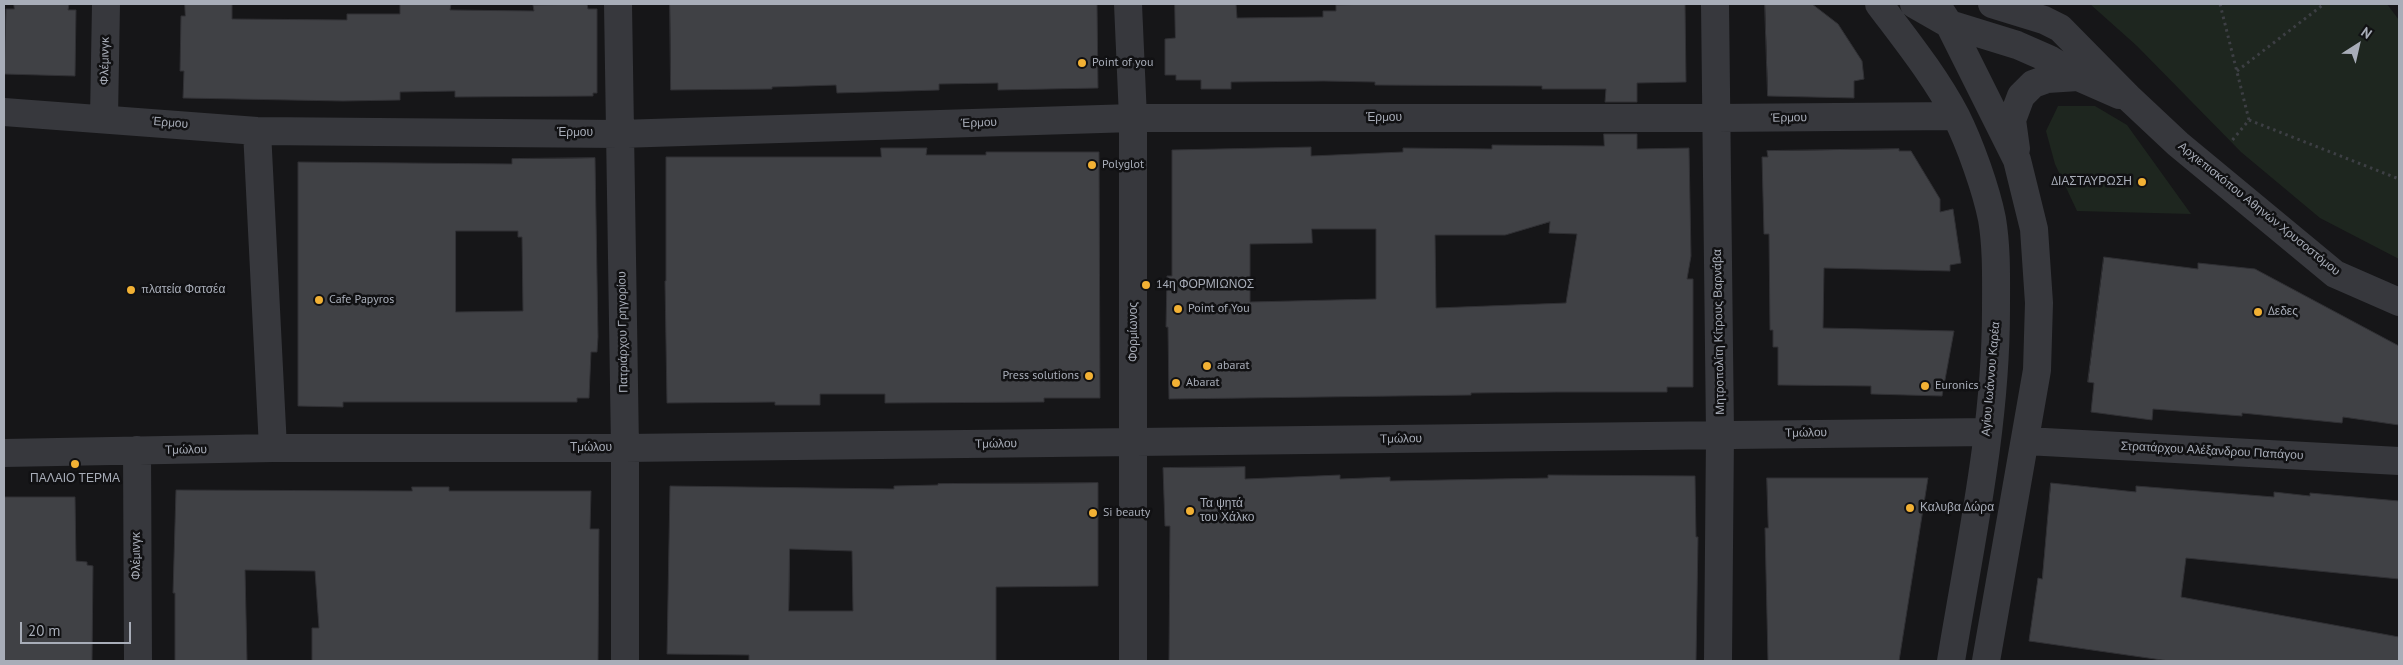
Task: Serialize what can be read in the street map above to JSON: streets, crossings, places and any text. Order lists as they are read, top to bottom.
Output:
{
  "streets": {
    "street": [
      "Φλέμινγκ",
      "Έρμου",
      "Αρχιεπισκόπου Αθηνών Χρυσοστόμου",
      "Πατριάρχου Γρηγορίου",
      "Φορμίωνος",
      "Μητροπολίτη Κίτρους Βαρνάβα",
      "Αγίου Ιωάννου Καρέα",
      "Τμώλου",
      "Στρατάρχου Αλέξανδρου Παπάγου"
    ]
  },
  "crossings": [
    ["Φλέμινγκ", "Έρμου"],
    ["Φλέμινγκ", "Τμώλου"],
    ["Έρμου", "Πατριάρχου Γρηγορίου"],
    ["Έρμου", "Φορμίωνος"],
    ["Έρμου", "Μητροπολίτη Κίτρους Βαρνάβα"],
    ["Έρμου", "Αγίου Ιωάννου Καρέα"],
    ["Πατριάρχου Γρηγορίου", "Τμώλου"],
    ["Φορμίωνος", "Τμώλου"],
    ["Μητροπολίτη Κίτρους Βαρνάβα", "Τμώλου"],
    ["Αγίου Ιωάννου Καρέα", "Τμώλου"]
  ],
  "places": [
    "Point of you",
    "Polyglot",
    "ΔΙΑΣΤΑΥΡΩΣΗ",
    "14η ΦΟΡΜΙΩΝΟΣ",
    "πλατεία Φατσέα",
    "Cafe Papyros",
    "Point of You",
    "Δεδες",
    "abarat",
    "Press solutions",
    "Abarat",
    "Euronics",
    "ΠΑΛΑΙΟ ΤΕΡΜΑ",
    "Καλυβα Δώρα",
    "Τα ψητά του Χάλκο",
    "Si beauty"
  ],
  "scale_bar": "20 m",
  "north": "top right"
}
